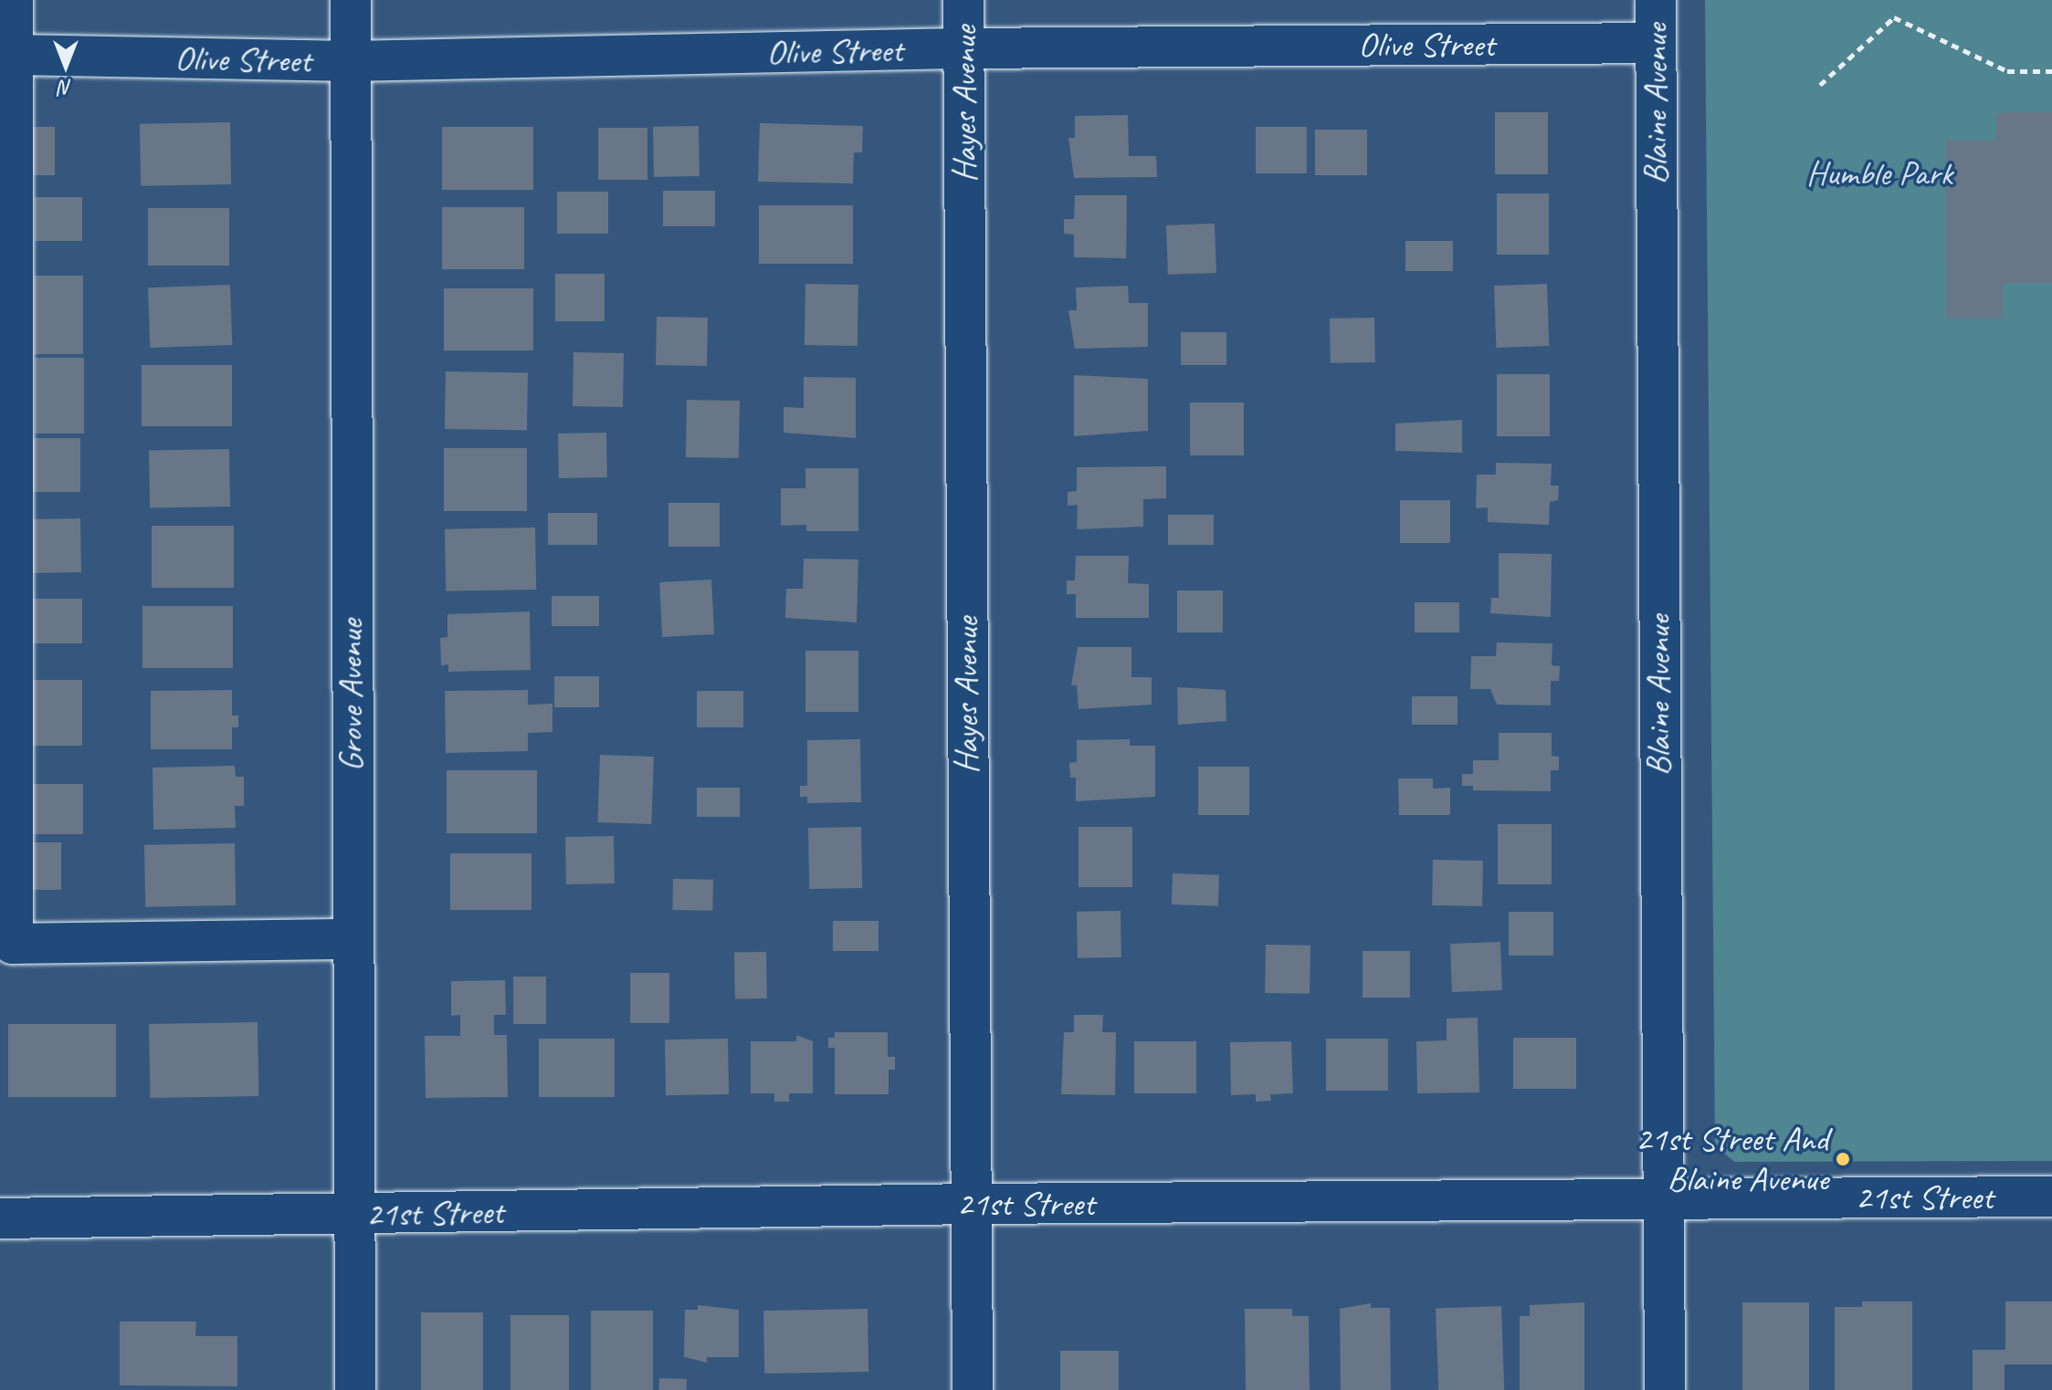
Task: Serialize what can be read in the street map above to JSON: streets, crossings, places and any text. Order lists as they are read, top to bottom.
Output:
{
  "streets": {
    "street": [
      "Olive Street",
      "Hayes Avenue",
      "Blaine Avenue",
      "Grove Avenue",
      "21st Street"
    ]
  },
  "crossings": [
    ["Olive Street", "Hayes Avenue"],
    ["Olive Street", "Blaine Avenue"],
    ["Olive Street", "Grove Avenue"],
    ["Hayes Avenue", "21st Street"],
    ["Blaine Avenue", "21st Street"],
    ["Grove Avenue", "21st Street"]
  ],
  "parks": ["Humble Park"],
  "places": ["21st Street And Blaine Avenue"],
  "north": "bottom"
}
